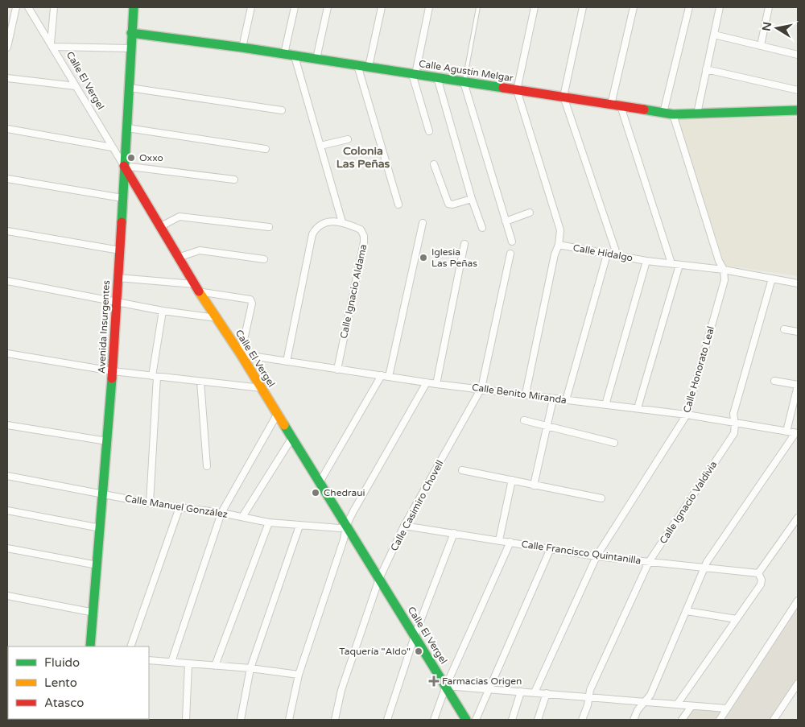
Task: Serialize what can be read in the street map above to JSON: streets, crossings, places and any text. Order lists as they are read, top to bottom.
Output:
{
  "streets": {
    "street": [
      "Calle Agustín Melgar",
      "Calle El Vergel",
      "Calle Hidalgo",
      "Calle Ignacio Aldama",
      "Avenida Insurgentes",
      "Calle Honorato Leal",
      "Calle Benito Miranda",
      "Calle Ignacio Valdivia",
      "Calle Casimiro Chovell",
      "Calle Manuel González",
      "Calle Francisco Quintanilla"
    ]
  },
  "crossings": [
    ["Calle Agustín Melgar", "Avenida Insurgentes"],
    ["Calle Agustín Melgar", "Calle Honorato Leal"],
    ["Calle El Vergel", "Avenida Insurgentes"],
    ["Calle El Vergel", "Calle Benito Miranda"],
    ["Calle El Vergel", "Calle Casimiro Chovell"],
    ["Calle El Vergel", "Calle Manuel González"],
    ["Calle Hidalgo", "Calle Honorato Leal"],
    ["Calle Hidalgo", "Calle Benito Miranda"],
    ["Calle Hidalgo", "Calle Ignacio Valdivia"],
    ["Calle Ignacio Aldama", "Calle Benito Miranda"],
    ["Avenida Insurgentes", "Calle Manuel González"],
    ["Calle Honorato Leal", "Calle Benito Miranda"],
    ["Calle Honorato Leal", "Calle Francisco Quintanilla"],
    ["Calle Benito Miranda", "Calle Ignacio Valdivia"],
    ["Calle Benito Miranda", "Calle Casimiro Chovell"],
    ["Calle Ignacio Valdivia", "Calle Francisco Quintanilla"],
    ["Calle Casimiro Chovell", "Calle Francisco Quintanilla"]
  ],
  "districts": ["Colonia Las Peñas"],
  "places": {
    "other": [
      "Oxxo",
      "Iglesia Las Peñas",
      "Chedraui",
      "Taquería \"Aldo\""
    ],
    "health": ["Farmacias Origen"]
  },
  "legend": ["Fluido", "Lento", "Atasco"],
  "north": "left"
}
